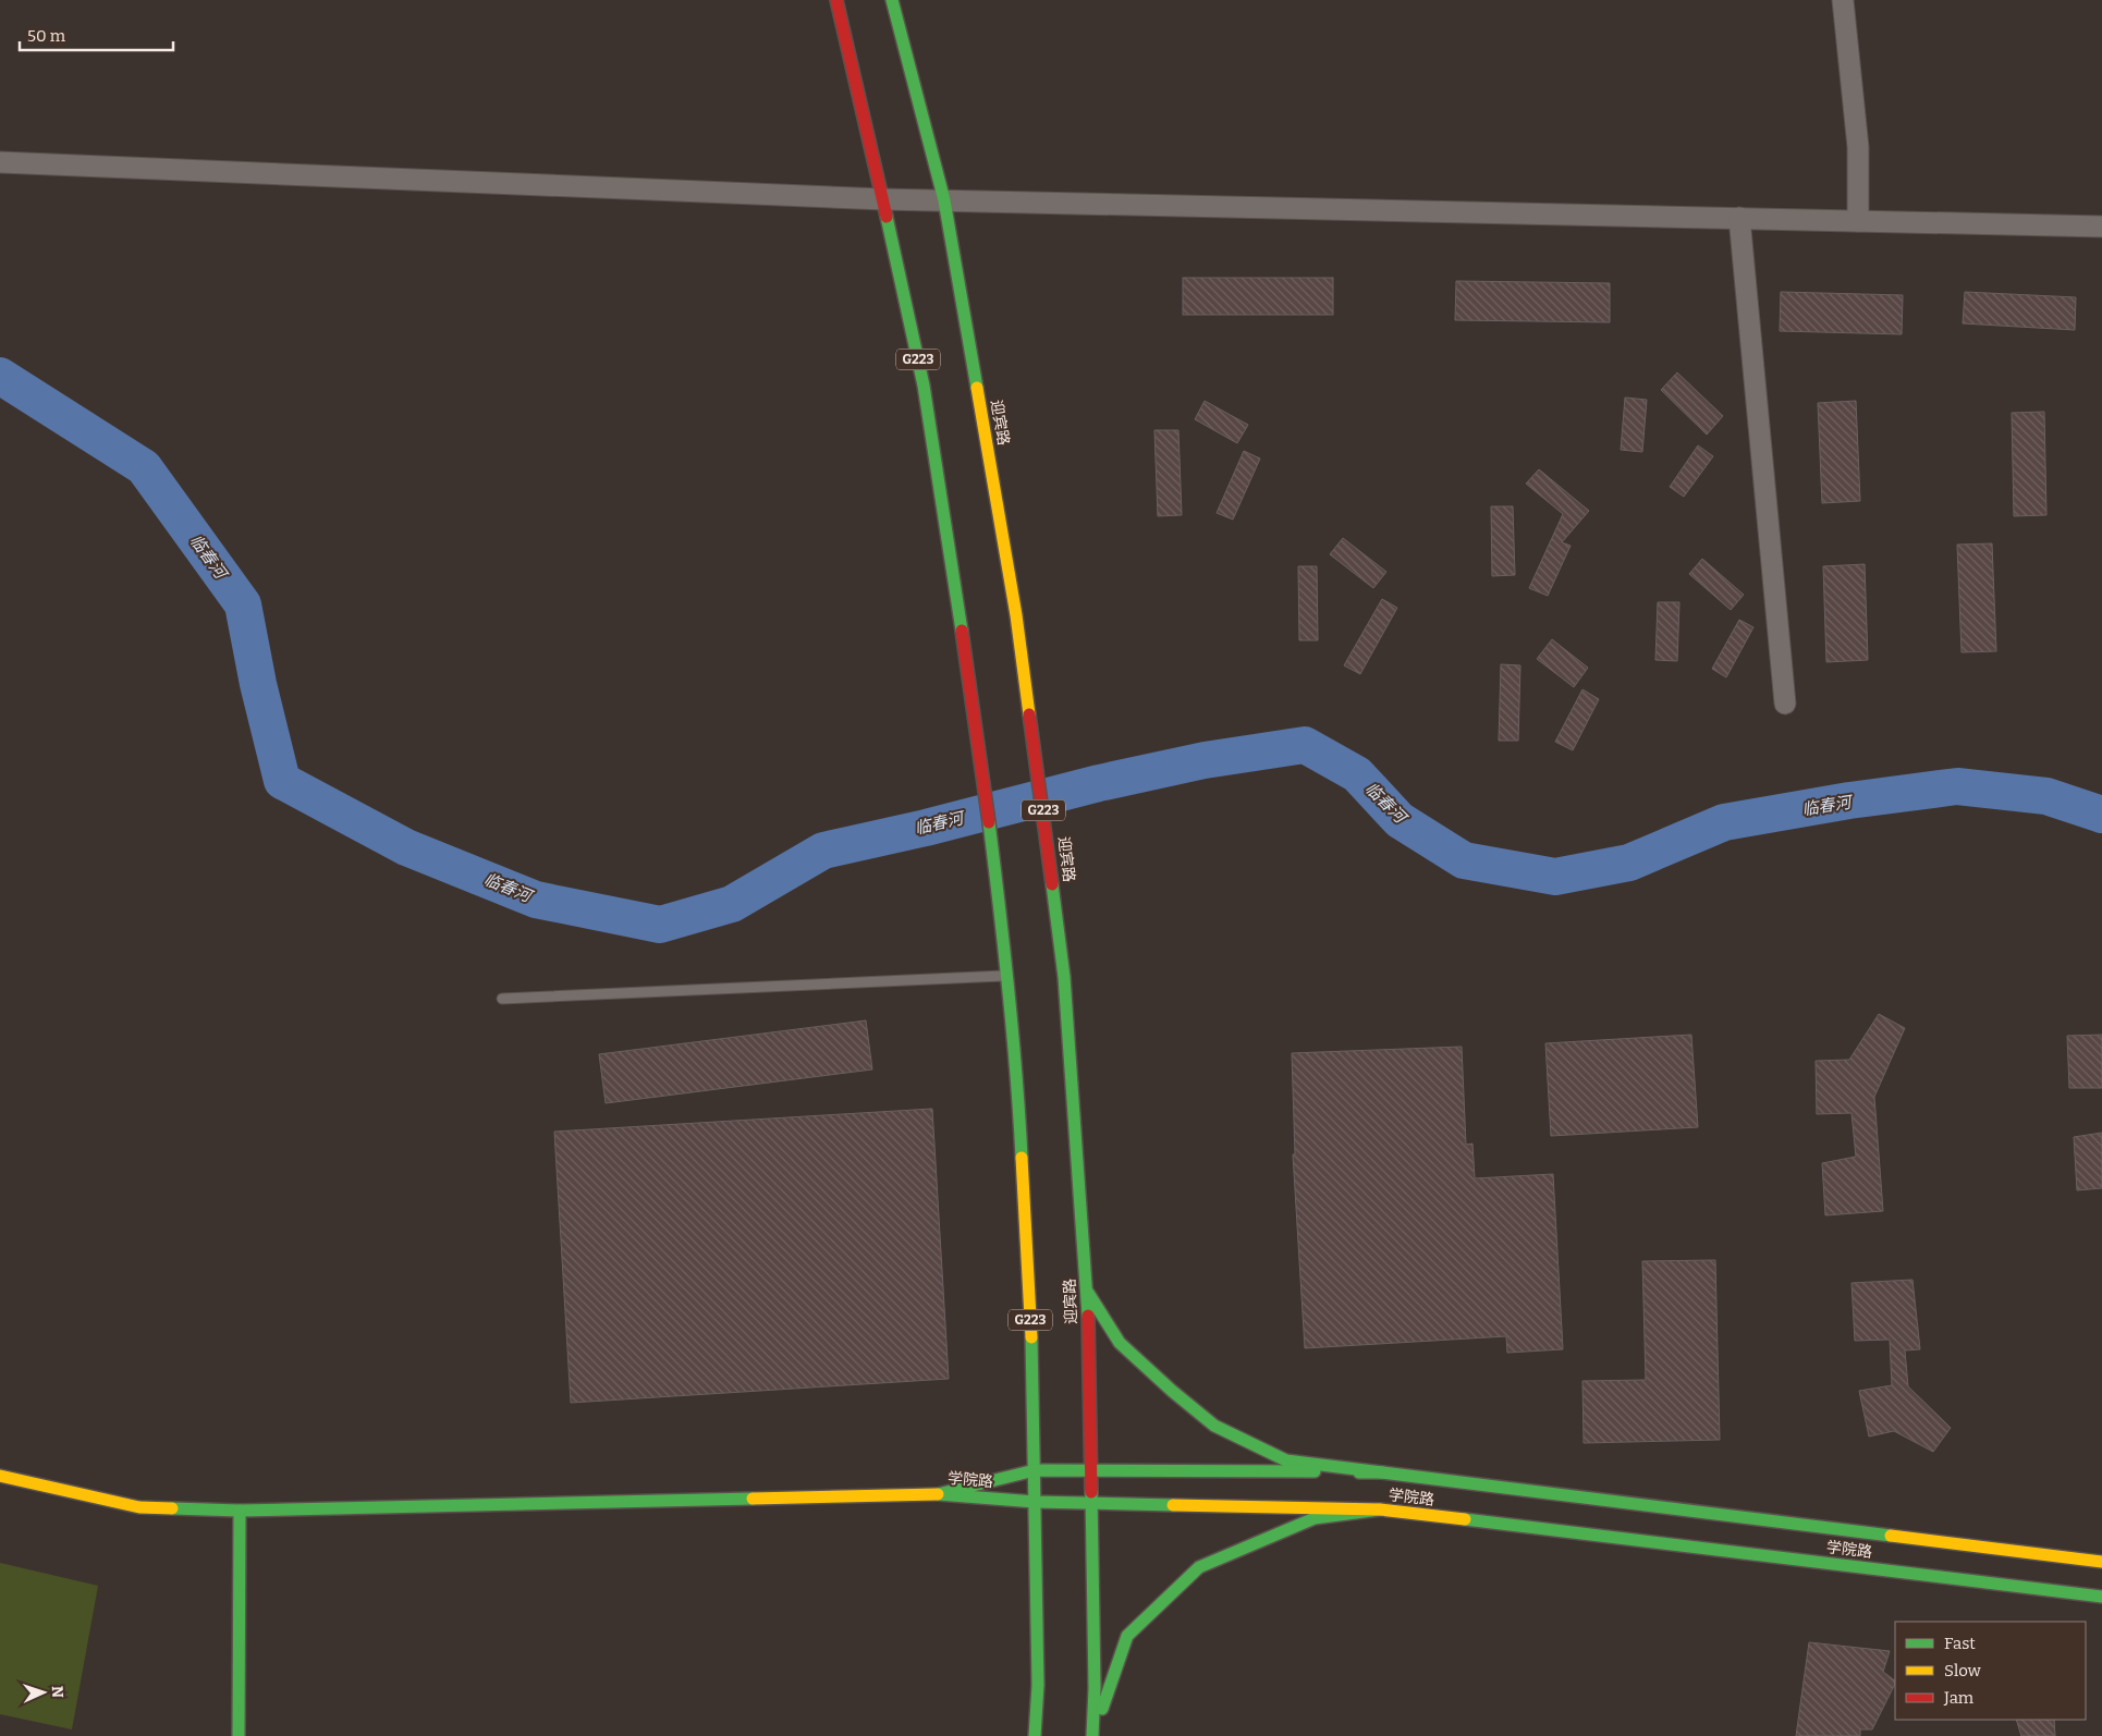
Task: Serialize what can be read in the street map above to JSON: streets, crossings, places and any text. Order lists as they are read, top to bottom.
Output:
{
  "streets": {
    "main road": ["G223", "迎宾路", "学院路"]
  },
  "crossings": [
    ["G223", "学院路"],
    ["迎宾路", "学院路"]
  ],
  "water": ["临春河"],
  "legend": ["Fast", "Slow", "Jam"],
  "scale_bar": "50 m",
  "north": "right"
}
